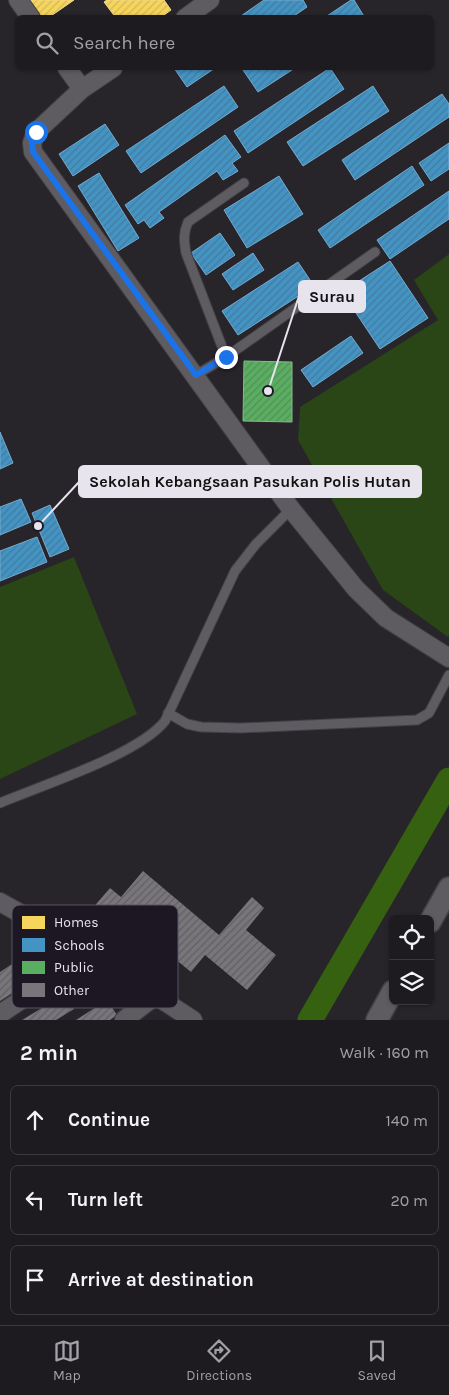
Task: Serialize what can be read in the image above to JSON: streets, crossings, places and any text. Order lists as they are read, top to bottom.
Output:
{
  "places": ["Surau", "Sekolah Kebangsaan Pasukan Polis Hutan"],
  "legend": [
    "Homes",
    "Schools",
    "Public",
    "Other"
  ],
  "page": {
    "search": "Search here",
    "heading": ["2 min", "Walk · 160 m"],
    "list": [
      ["Continue", "140 m"],
      ["Turn left", "20 m"],
      "Arrive at destination"
    ],
    "nav": ["Map", "Directions", "Saved"]
  }
}
